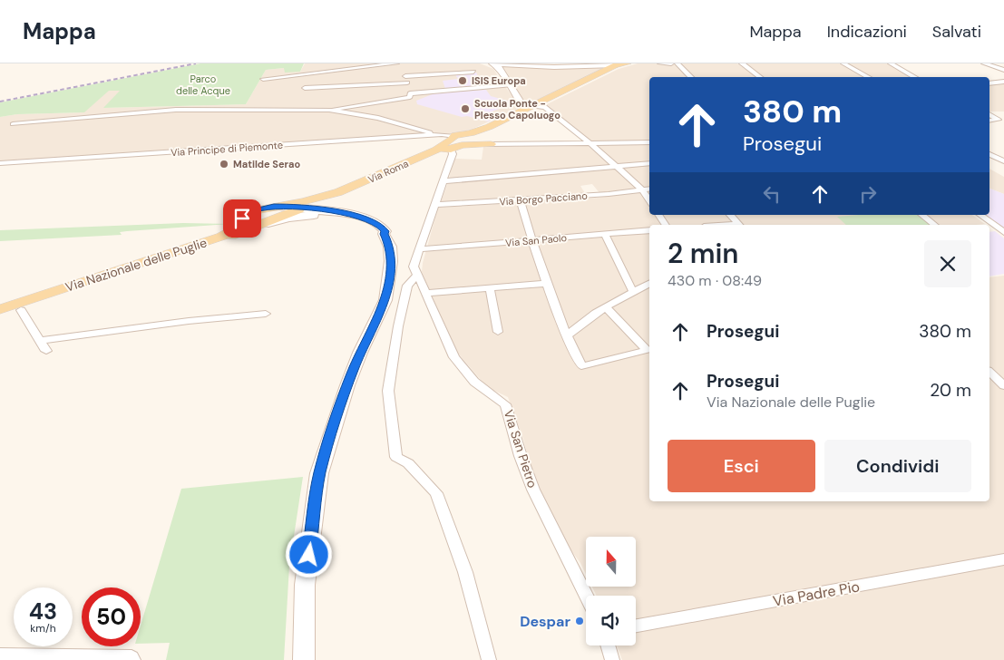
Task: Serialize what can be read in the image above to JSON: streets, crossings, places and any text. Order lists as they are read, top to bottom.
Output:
{
  "streets": {
    "main road": ["Via Roma", "Via Nazionale delle Puglie"],
    "street": [
      "Via Principe di Piemonte",
      "Via Borgo Pacciano",
      "Via San Paolo",
      "Via San Pietro",
      "Via Padre Pio"
    ]
  },
  "crossings": [
    ["Via Roma", "Via Nazionale delle Puglie"],
    ["Via Borgo Pacciano", "Via San Pietro"],
    ["Via San Paolo", "Via San Pietro"]
  ],
  "parks": ["Parco delle Acque"],
  "places": [
    "ISIS Europa",
    "Scuola Ponte - Plesso Capoluogo",
    "Matilde Serao",
    "Despar"
  ],
  "north": "top",
  "page": {
    "header": "Mappa",
    "nav": ["Mappa", "Indicazioni", "Salvati"],
    "turn": ["380 m", "Prosegui"],
    "heading": ["2 min", "430 m · 08:49"],
    "list": [
      {
        "name": "Prosegui",
        "value": "380 m"
      },
      {
        "name": "Prosegui",
        "note": "Via Nazionale delle Puglie",
        "value": "20 m"
      }
    ],
    "buttons": ["Esci", "Condividi"],
    "speed": "43 km/h",
    "limit": "50"
  }
}
